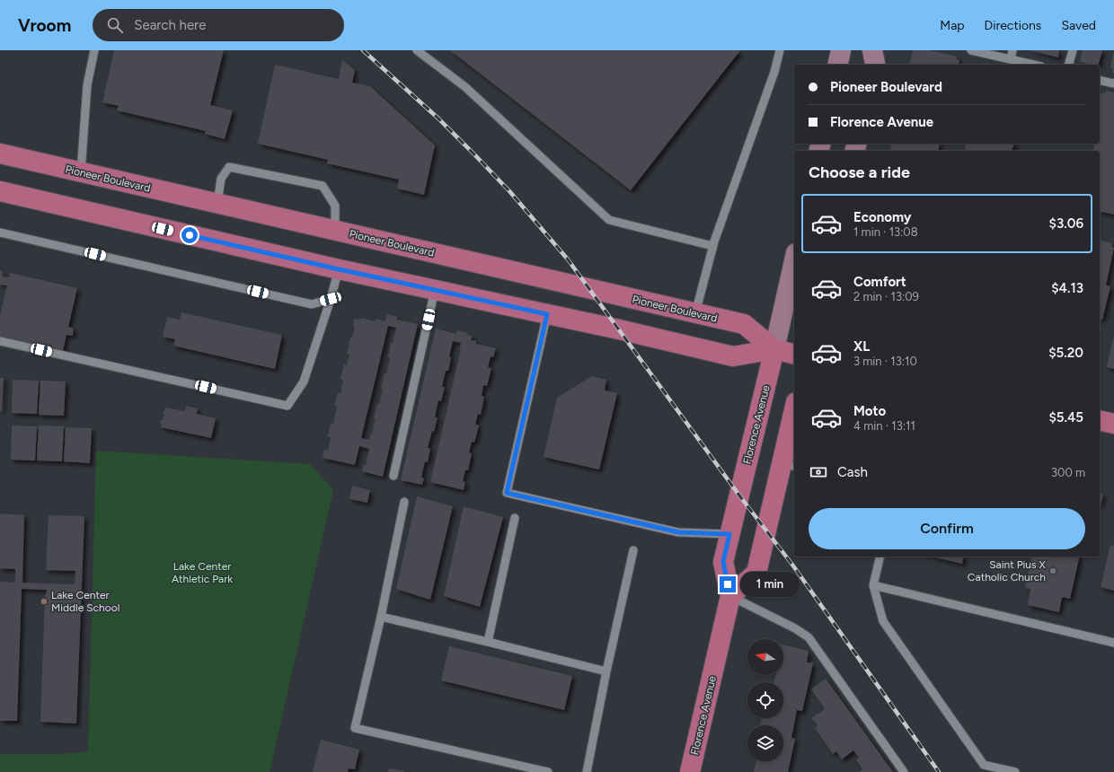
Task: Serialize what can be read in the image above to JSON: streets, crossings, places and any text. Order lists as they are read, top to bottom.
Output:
{
  "streets": {
    "main road": ["Pioneer Boulevard", "Florence Avenue"]
  },
  "crossings": [
    ["Pioneer Boulevard", "Florence Avenue"]
  ],
  "parks": ["Lake Center Athletic Park"],
  "places": ["Saint Pius X Catholic Church", "Lake Center Middle School"],
  "north": "left",
  "page": {
    "header": "Vroom",
    "search": "Search here",
    "nav": ["Map", "Directions", "Saved"],
    "banner": ["Pioneer Boulevard", "Florence Avenue"],
    "heading": "Choose a ride",
    "list": [
      {
        "name": "Economy",
        "note": "1 min · 13:08",
        "value": "$3.06"
      },
      {
        "name": "Comfort",
        "note": "2 min · 13:09",
        "value": "$4.13"
      },
      {
        "name": "XL",
        "note": "3 min · 13:10",
        "value": "$5.20"
      },
      {
        "name": "Moto",
        "note": "4 min · 13:11",
        "value": "$5.45"
      }
    ],
    "pay": ["Cash", "300 m"],
    "buttons": "Confirm",
    "bubble": "1 min"
  }
}
